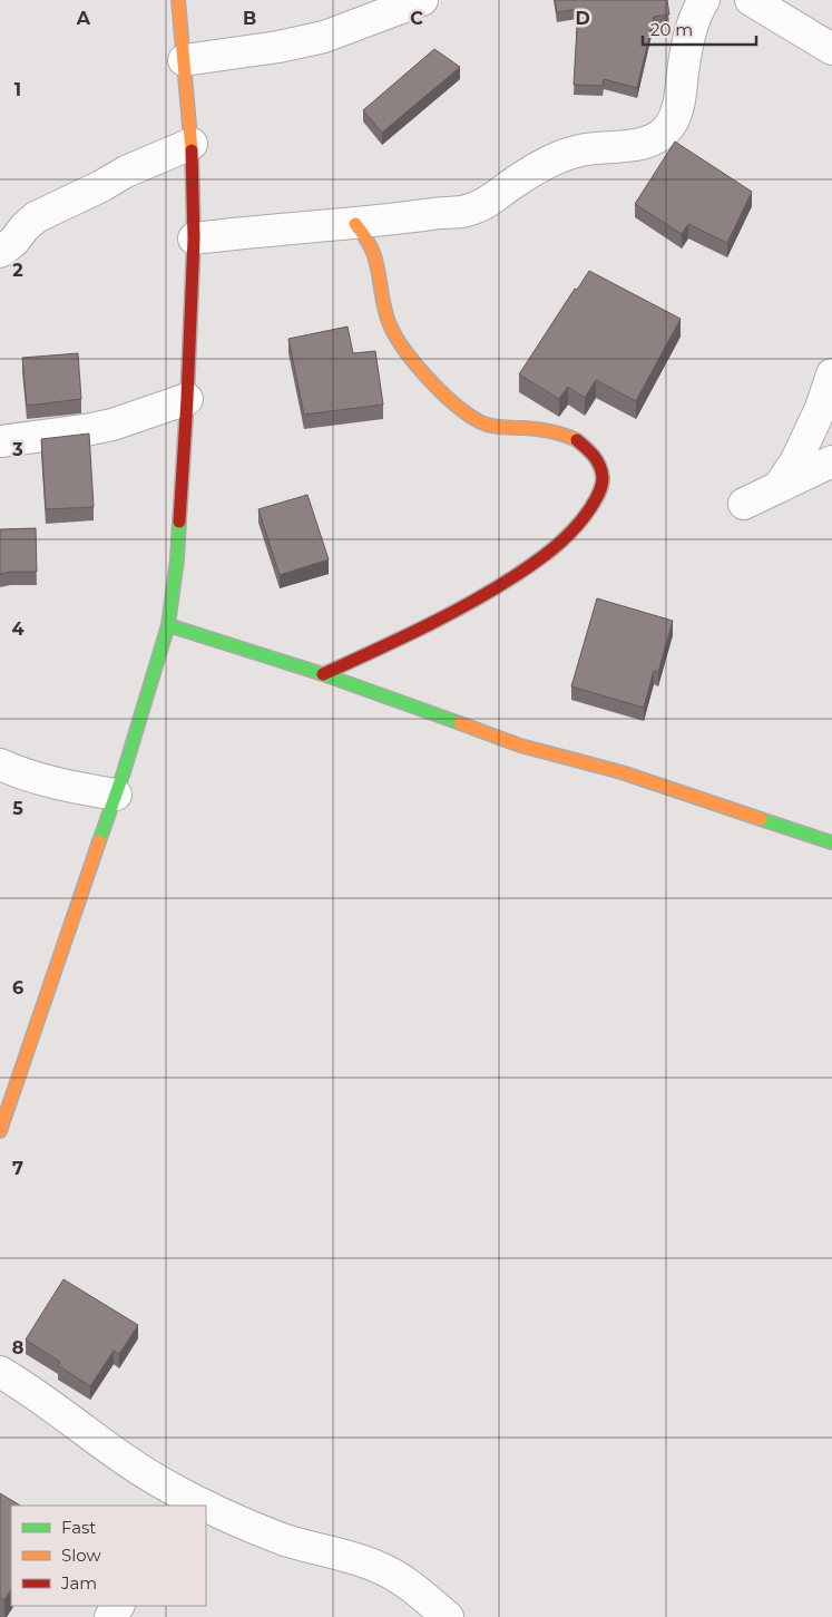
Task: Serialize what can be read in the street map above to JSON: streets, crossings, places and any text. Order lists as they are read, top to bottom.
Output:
{
  "legend": ["Fast", "Slow", "Jam"],
  "scale_bar": "20 m",
  "grid": {
    "columns": [
      "A",
      "B",
      "C",
      "D"
    ],
    "rows": [
      "1",
      "2",
      "3",
      "4",
      "5",
      "6",
      "7",
      "8"
    ]
  }
}
